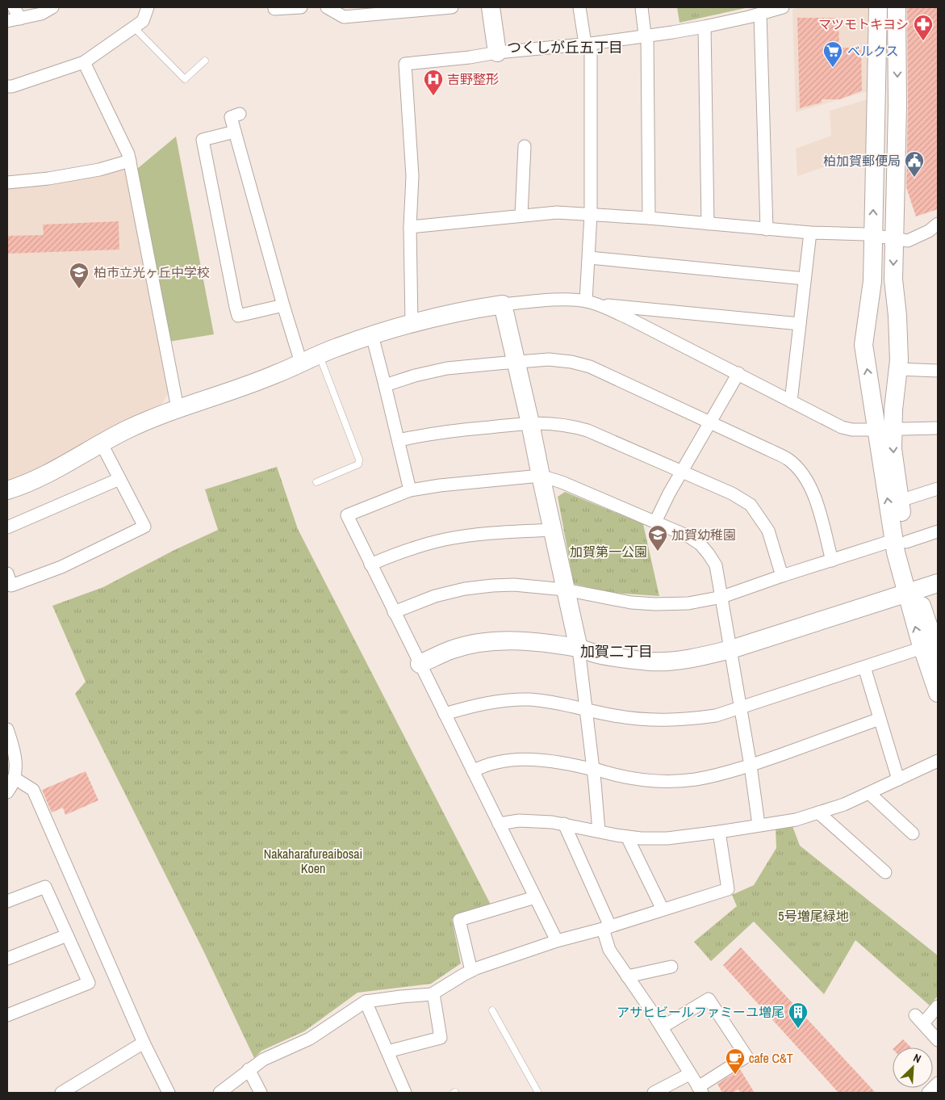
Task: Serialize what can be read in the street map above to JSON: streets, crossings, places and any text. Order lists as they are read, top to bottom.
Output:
{
  "districts": ["つくしが丘五丁目", "加賀二丁目"],
  "parks": ["加賀第一公園", "Nakaharafureaibosai Koen", "5号増尾緑地"],
  "places": {
    "pharmacy": ["マツモトキヨシ"],
    "supermarket": ["ベルクス"],
    "hospital": ["吉野整形"],
    "public building": ["柏加賀郵便局"],
    "school or university": ["柏市立光ヶ丘中学校", "加賀幼稚園"],
    "building": ["アサヒビールファミーユ増尾"],
    "cafe": ["cafe C&T"]
  },
  "north": "top right"
}
